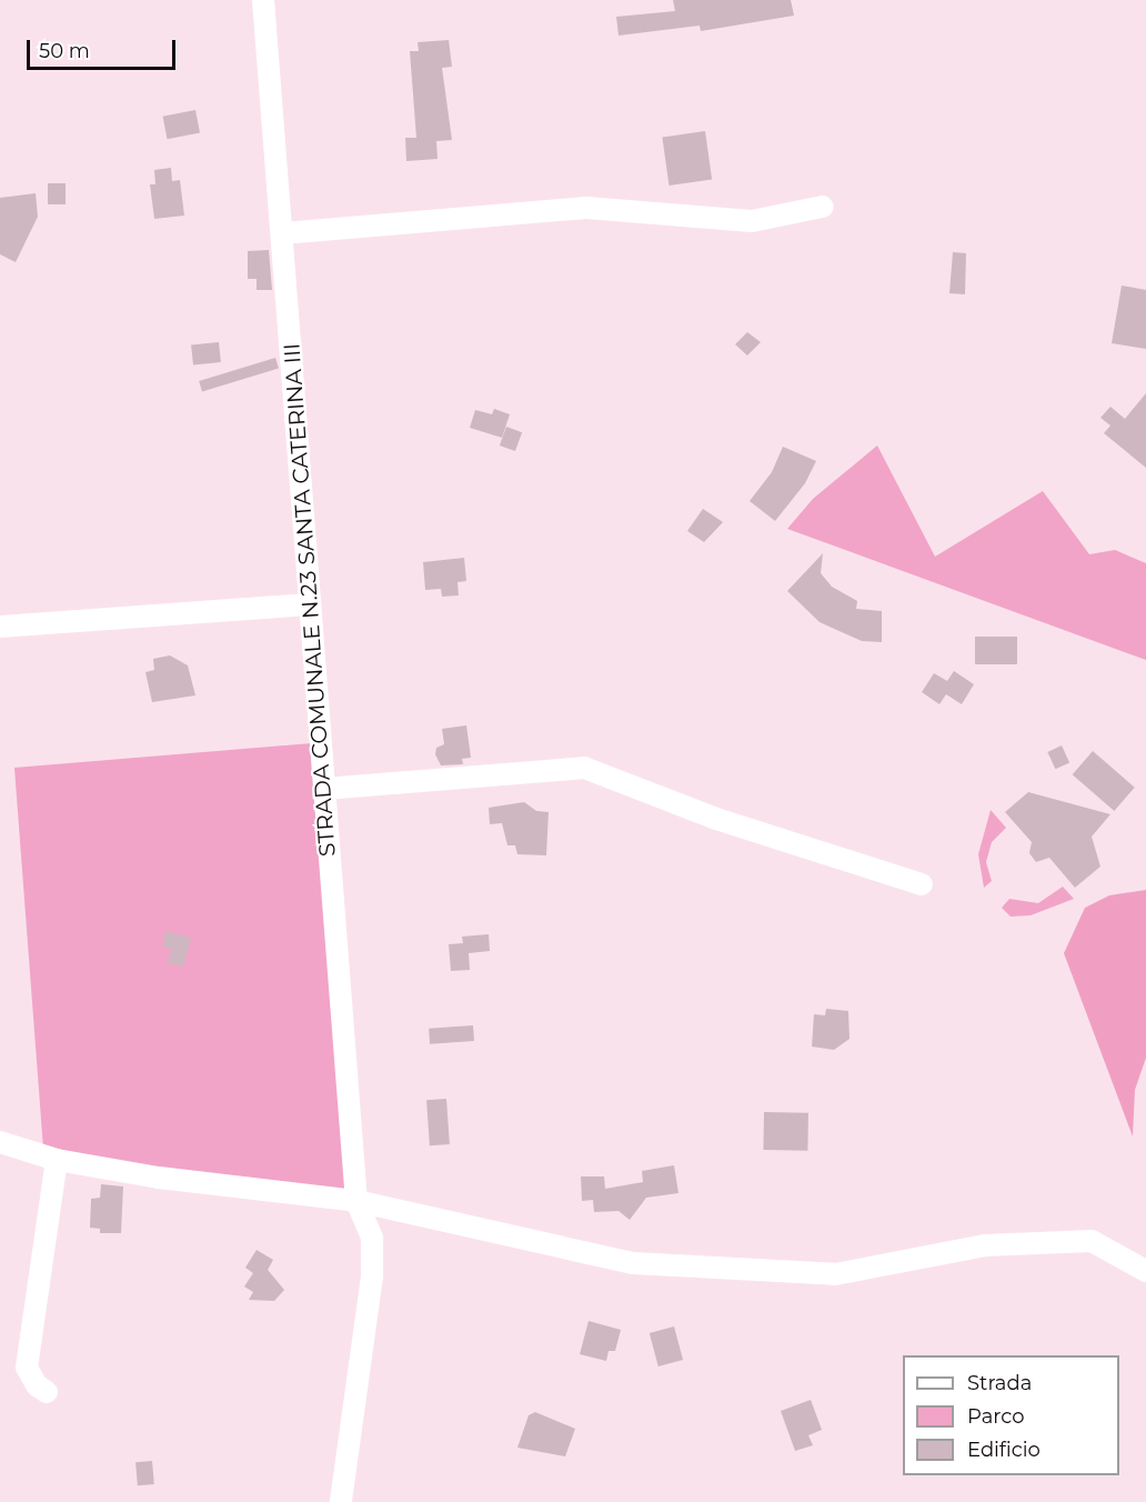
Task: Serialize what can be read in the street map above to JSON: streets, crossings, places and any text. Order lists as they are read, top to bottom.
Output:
{
  "streets": {
    "street": ["STRADA COMUNALE N.23 SANTA CATERINA III"]
  },
  "legend": ["Strada", "Parco", "Edificio"],
  "scale_bar": "50 m"
}
